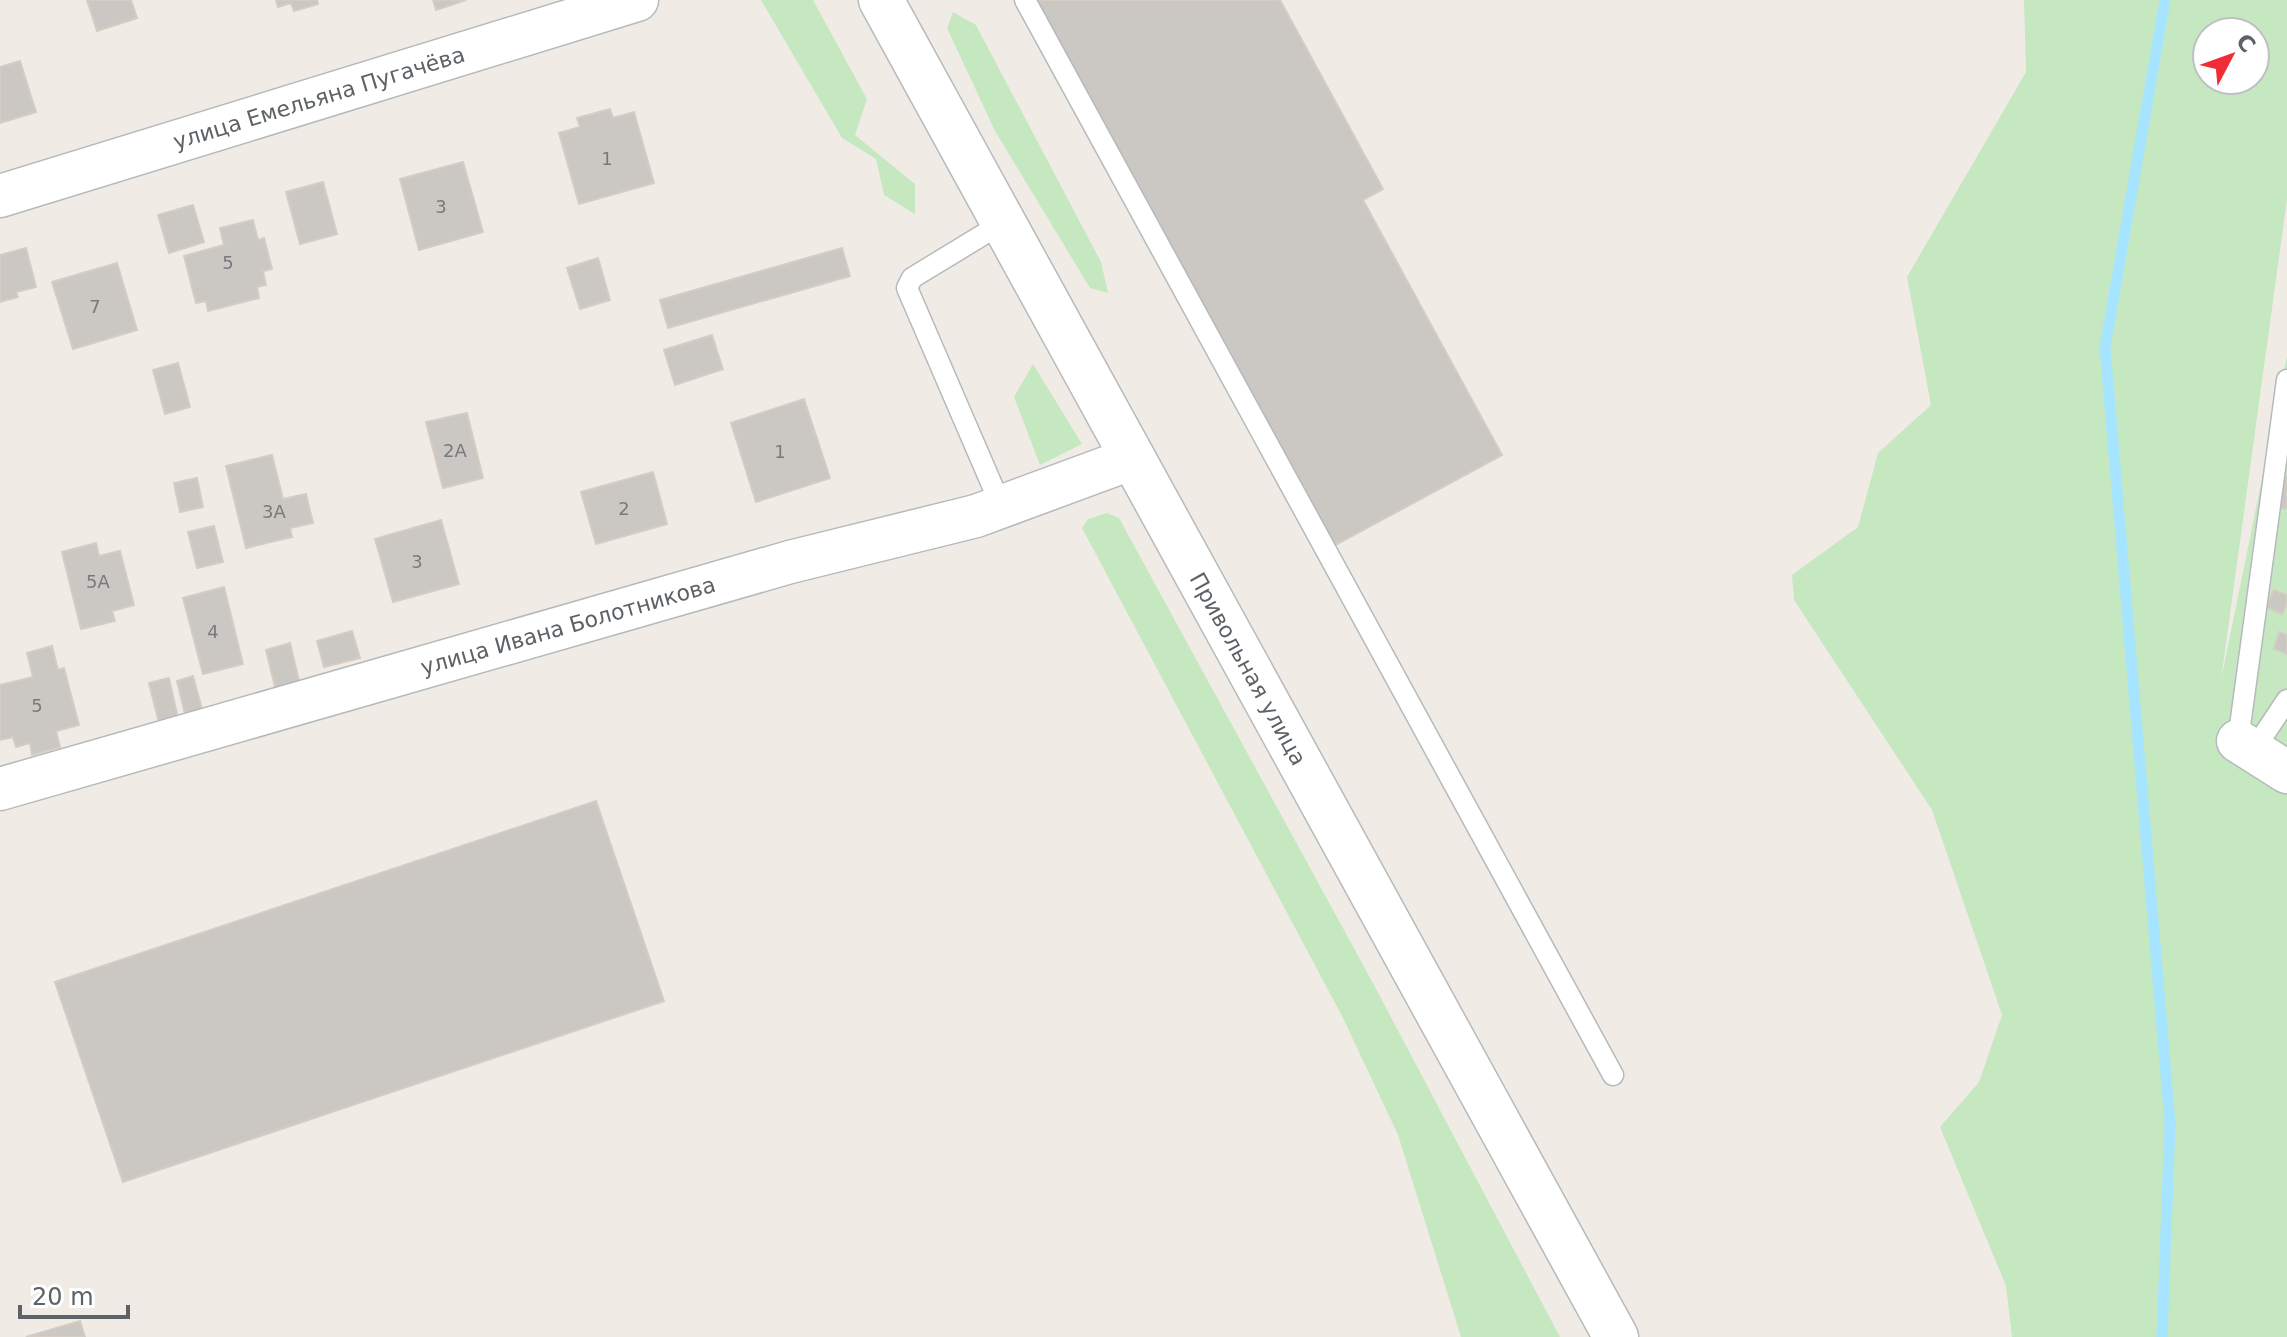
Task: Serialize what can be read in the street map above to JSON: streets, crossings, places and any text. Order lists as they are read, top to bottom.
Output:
{
  "streets": {
    "street": ["улица Емельяна Пугачёва", "улица Ивана Болотникова", "Привольная улица"]
  },
  "crossings": [
    ["улица Ивана Болотникова", "Привольная улица"]
  ],
  "house_numbers": [
    "1",
    "3",
    "5",
    "7",
    "2А",
    "1",
    "2",
    "3А",
    "3",
    "5А",
    "4",
    "5"
  ],
  "scale_bar": "20 m",
  "north": "top right"
}
